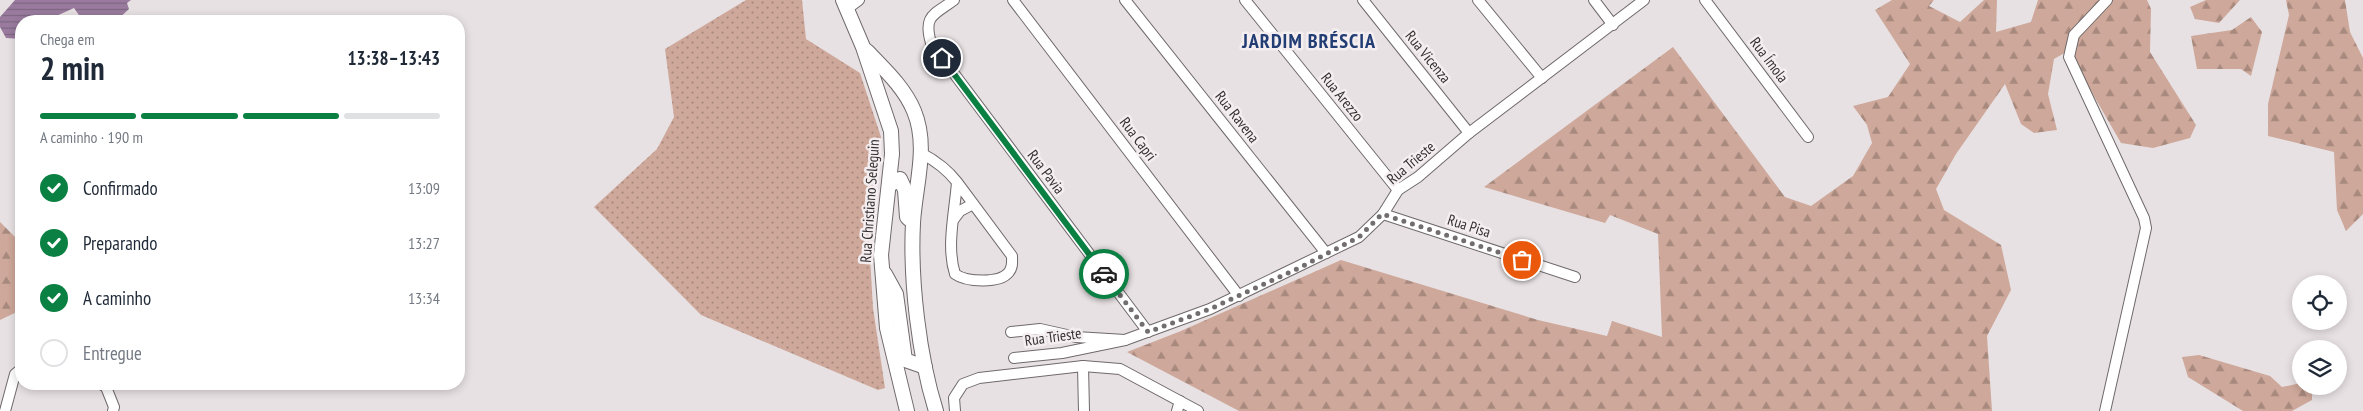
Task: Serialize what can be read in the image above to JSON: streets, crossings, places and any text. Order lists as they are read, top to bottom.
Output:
{
  "streets": {
    "main road": ["Rua Christiano Seleguin"],
    "street": [
      "Rua Vicenza",
      "Rua Ímola",
      "Rua Arezzo",
      "Rua Ravena",
      "Rua Capri",
      "Rua Trieste",
      "Rua Pavia",
      "Rua Pisa"
    ]
  },
  "crossings": [
    ["Rua Vicenza", "Rua Trieste"],
    ["Rua Arezzo", "Rua Trieste"],
    ["Rua Ravena", "Rua Trieste"],
    ["Rua Capri", "Rua Trieste"],
    ["Rua Trieste", "Rua Pavia"],
    ["Rua Trieste", "Rua Pisa"]
  ],
  "districts": ["JARDIM BRÉSCIA"],
  "page": {
    "heading": ["2 min", "Chega em", "13:38–13:43"],
    "bar": "A caminho · 190 m",
    "list": [
      ["Confirmado", "13:09"],
      ["Preparando", "13:27"],
      ["A caminho", "13:34"],
      "Entregue"
    ]
  }
}
